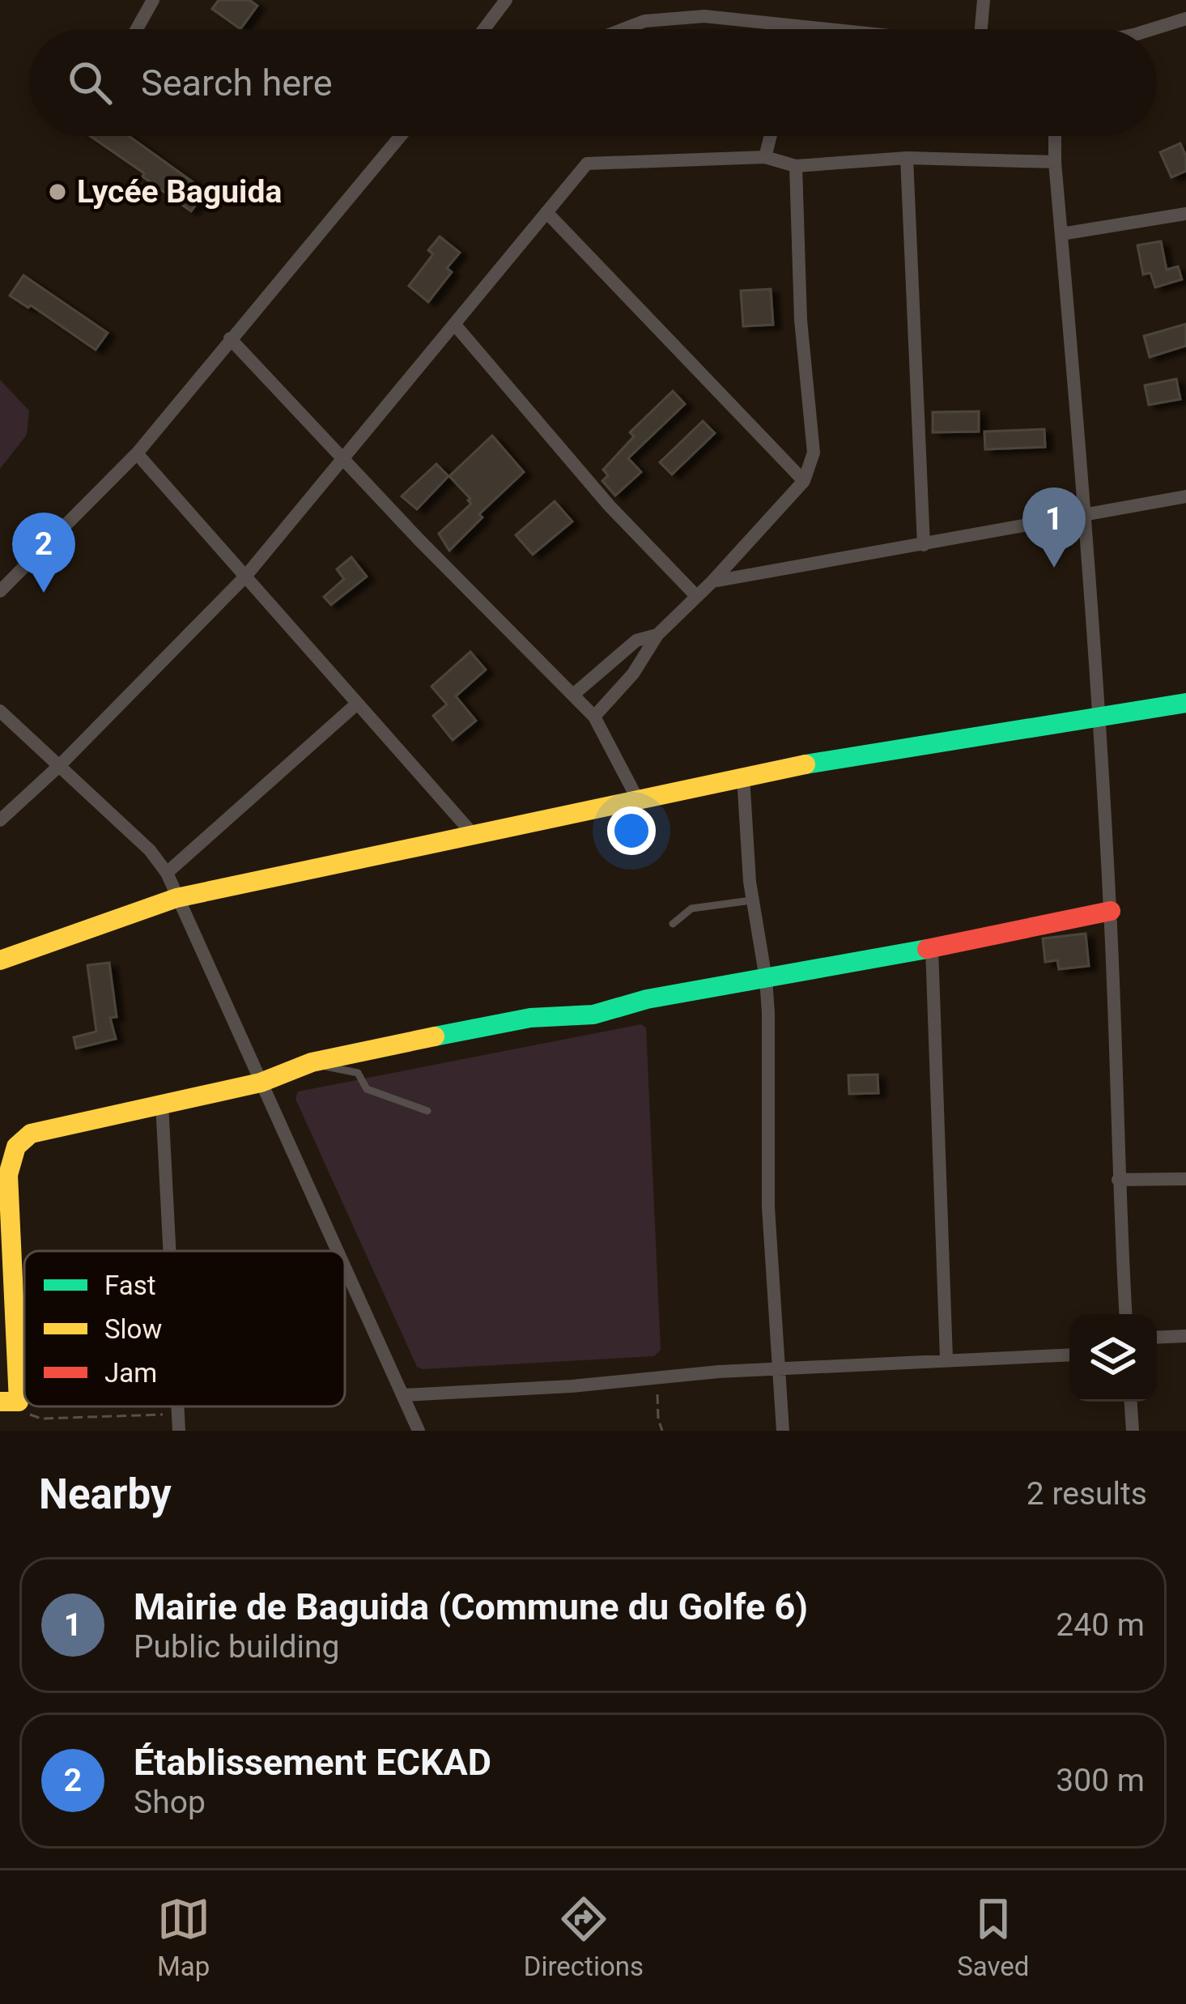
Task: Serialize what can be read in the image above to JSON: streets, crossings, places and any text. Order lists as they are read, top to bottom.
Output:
{
  "places": ["Lycée Baguida"],
  "legend": ["Fast", "Slow", "Jam"],
  "page": {
    "search": "Search here",
    "pins": ["1", "2"],
    "heading": ["Nearby", "2 results"],
    "list": [
      {
        "mark": "1",
        "name": "Mairie de Baguida (Commune du Golfe 6)",
        "note": "Public building",
        "value": "240 m"
      },
      {
        "mark": "2",
        "name": "Établissement ECKAD",
        "note": "Shop",
        "value": "300 m"
      }
    ],
    "nav": ["Map", "Directions", "Saved"]
  }
}
